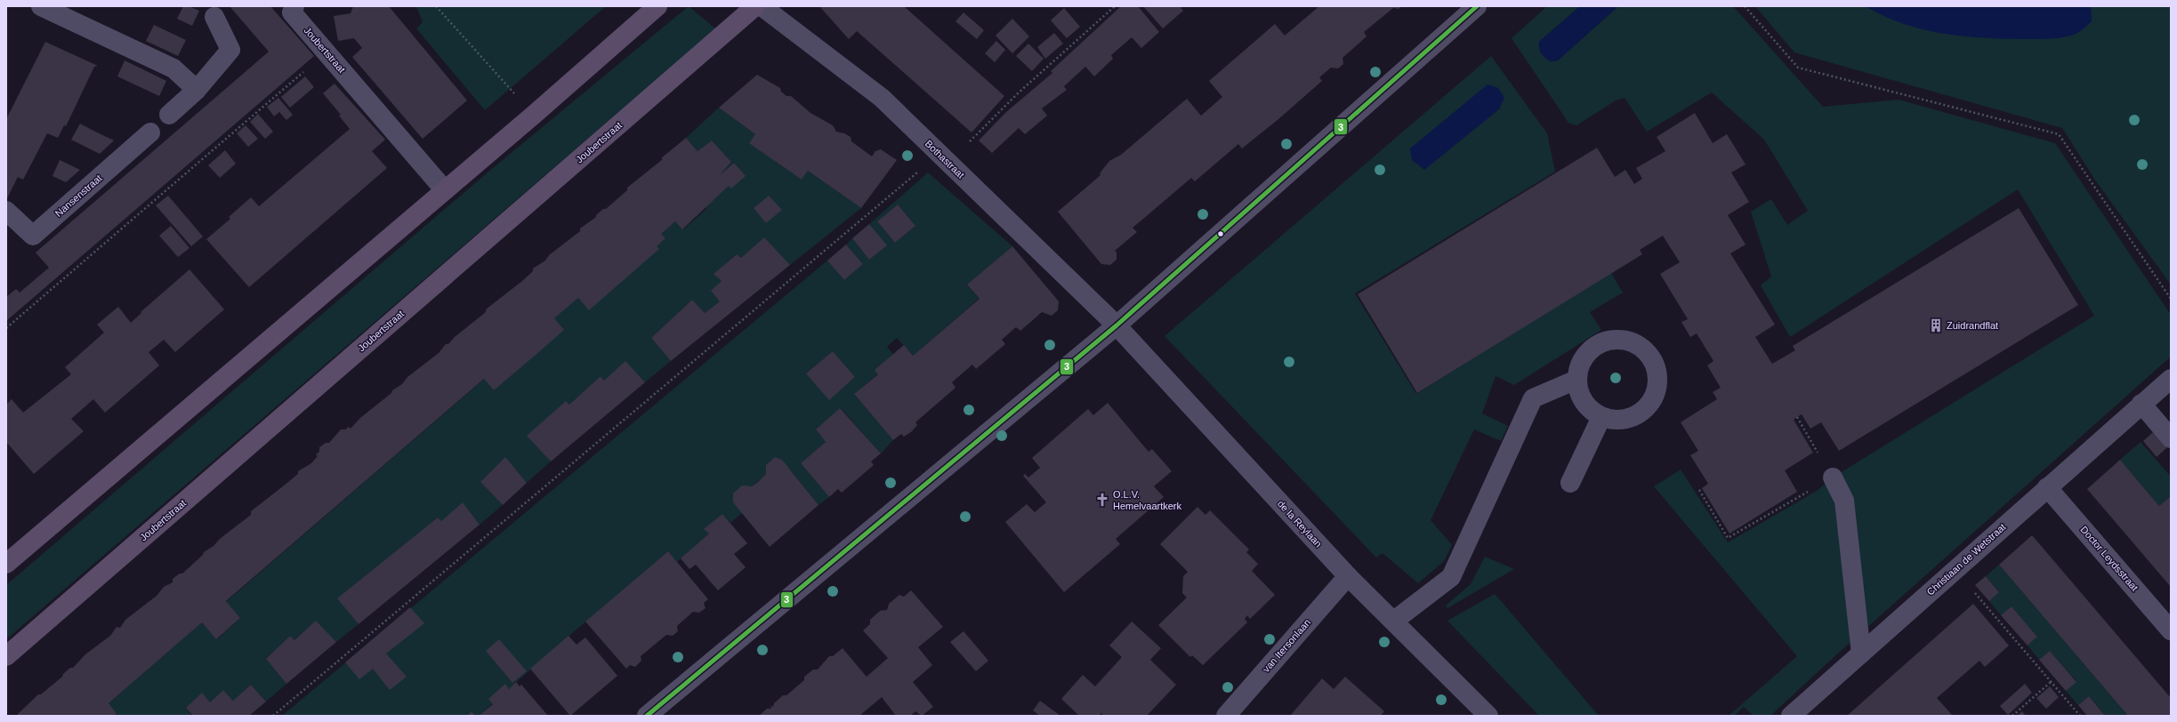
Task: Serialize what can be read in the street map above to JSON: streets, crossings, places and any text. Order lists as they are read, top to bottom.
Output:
{
  "streets": {
    "main road": ["Joubertstraat"],
    "street": [
      "Bothastraat",
      "Nansenstraat",
      "de la Reylaan",
      "Doctor Leydsstraat",
      "Christiaan de Wetstraat",
      "van Itersonlaan"
    ]
  },
  "crossings": [
    ["Bothastraat", "de la Reylaan"],
    ["de la Reylaan", "van Itersonlaan"],
    ["Doctor Leydsstraat", "Christiaan de Wetstraat"]
  ],
  "places": {
    "building": ["Zuidrandflat"],
    "church": ["O.L.V. Hemelvaartkerk"]
  },
  "lines": ["transit line 3"]
}
